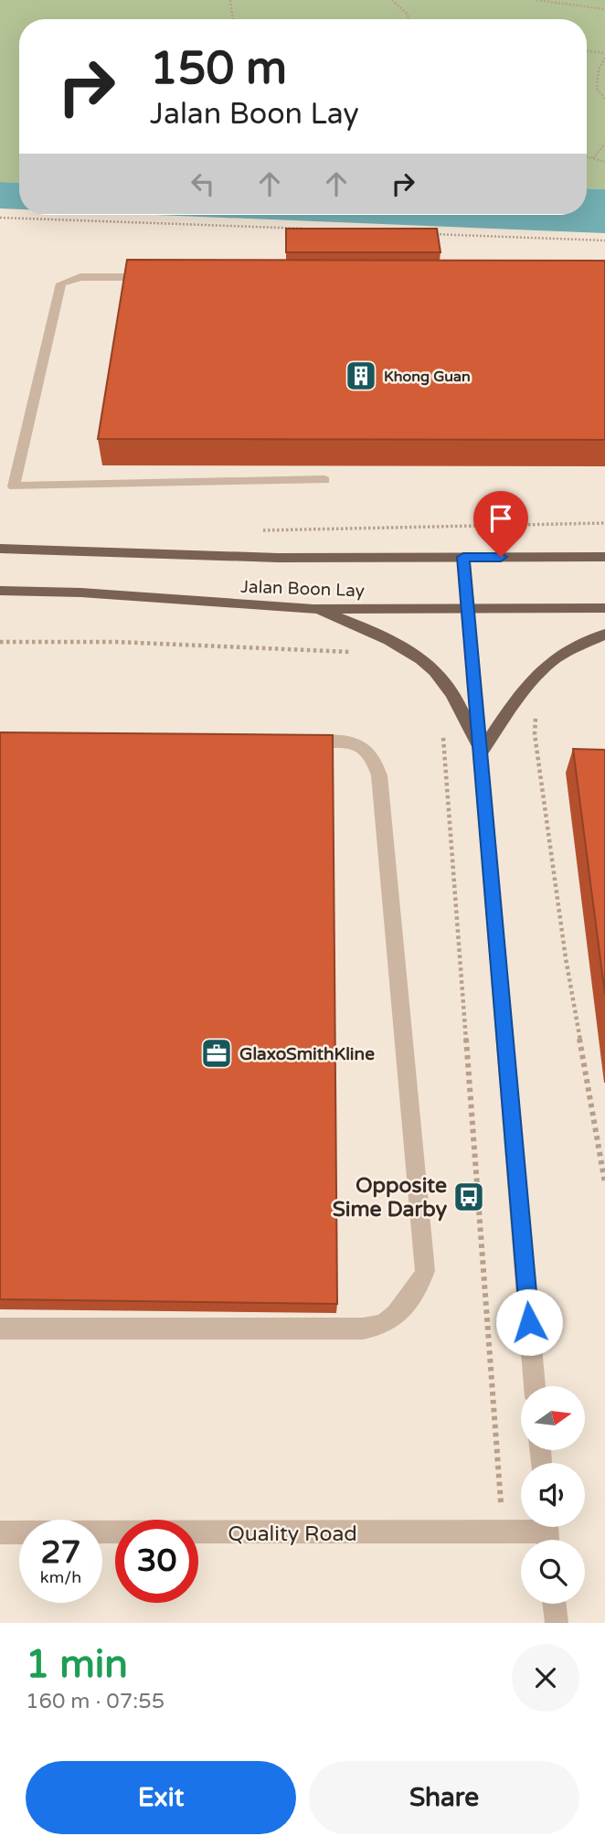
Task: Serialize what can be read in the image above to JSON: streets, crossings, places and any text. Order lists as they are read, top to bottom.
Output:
{
  "streets": {
    "main road": ["Jalan Boon Lay"],
    "street": ["Quality Road"]
  },
  "places": {
    "building": ["Khong Guan"],
    "office": ["GlaxoSmithKline"],
    "bus stop": ["Opposite Sime Darby"]
  },
  "north": "right",
  "page": {
    "turn": ["150 m", "Jalan Boon Lay"],
    "speed": "27 km/h",
    "limit": "30",
    "heading": ["1 min", "160 m · 07:55"],
    "buttons": ["Exit", "Share"]
  }
}
